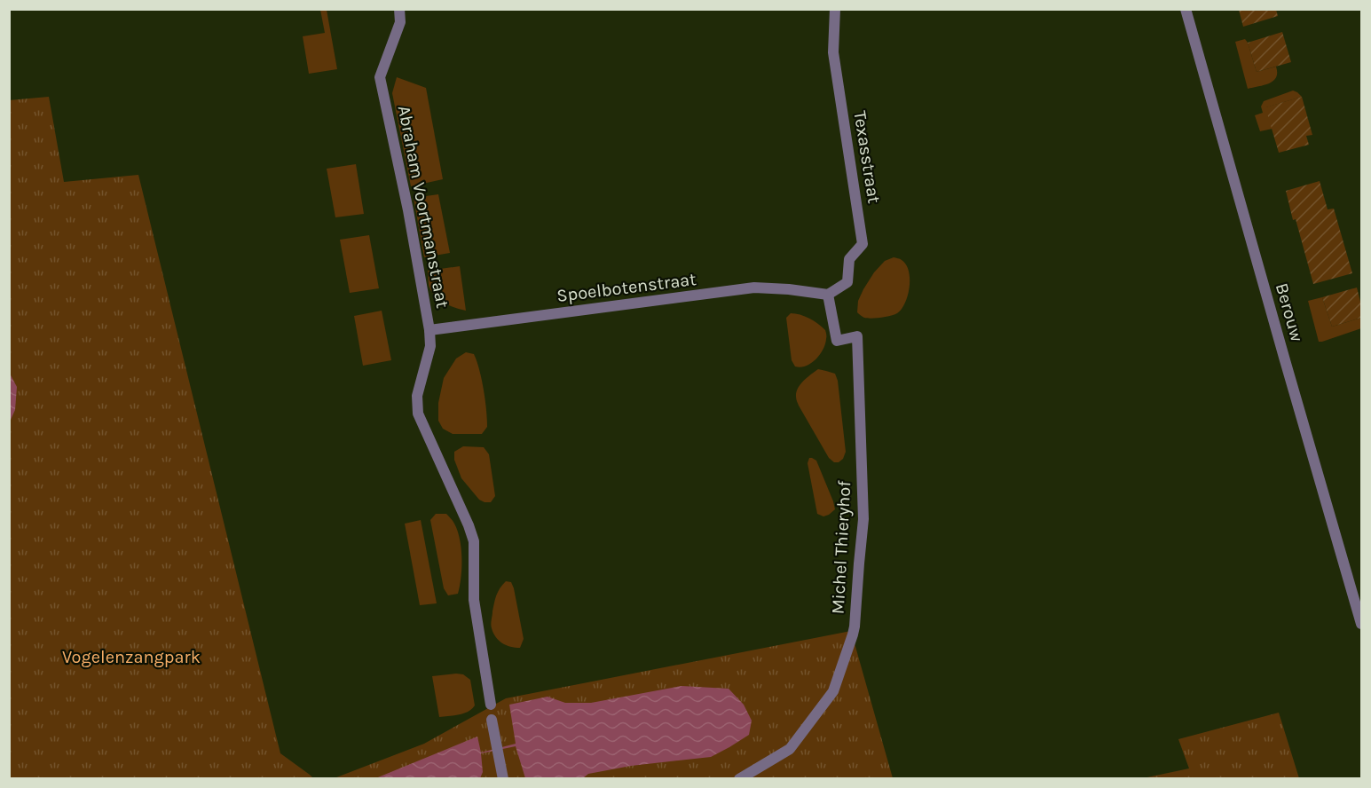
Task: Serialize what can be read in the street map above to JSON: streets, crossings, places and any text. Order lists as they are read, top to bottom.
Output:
{
  "streets": {
    "street": [
      "Texasstraat",
      "Abraham Voortmanstraat",
      "Spoelbotenstraat",
      "Berouw",
      "Michel Thieryhof"
    ]
  },
  "crossings": [
    ["Texasstraat", "Spoelbotenstraat"],
    ["Texasstraat", "Michel Thieryhof"],
    ["Abraham Voortmanstraat", "Spoelbotenstraat"],
    ["Spoelbotenstraat", "Michel Thieryhof"]
  ],
  "parks": ["Vogelenzangpark"]
}
